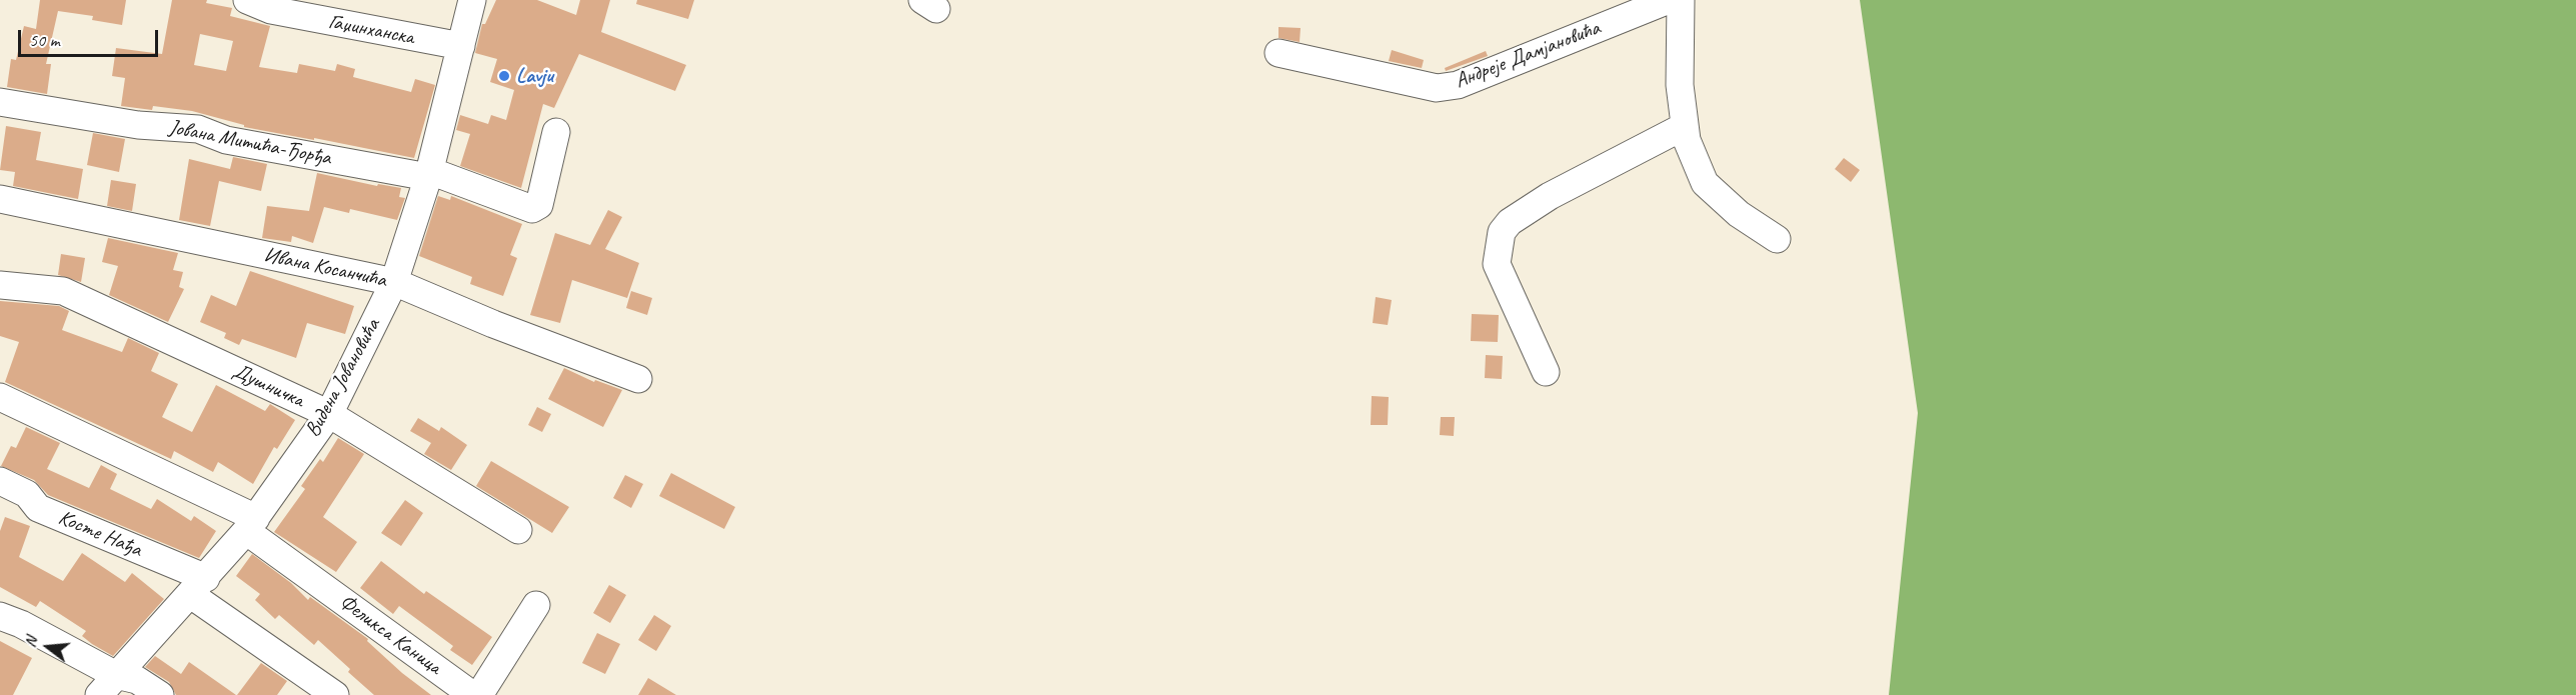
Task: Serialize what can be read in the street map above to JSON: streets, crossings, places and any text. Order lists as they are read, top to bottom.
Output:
{
  "streets": {
    "street": [
      "Гаџинханска",
      "Андреје Дамјановића",
      "Јована Митића-Ђорђа",
      "Ивана Косанчића",
      "Видена Јовановића",
      "Душничка",
      "Косте Нађа",
      "Феликса Каница"
    ]
  },
  "crossings": [
    ["Гаџинханска", "Видена Јовановића"],
    ["Јована Митића-Ђорђа", "Видена Јовановића"],
    ["Ивана Косанчића", "Видена Јовановића"],
    ["Видена Јовановића", "Душничка"],
    ["Видена Јовановића", "Косте Нађа"],
    ["Видена Јовановића", "Феликса Каница"]
  ],
  "places": ["Lavju"],
  "scale_bar": "50 m",
  "north": "left"
}
